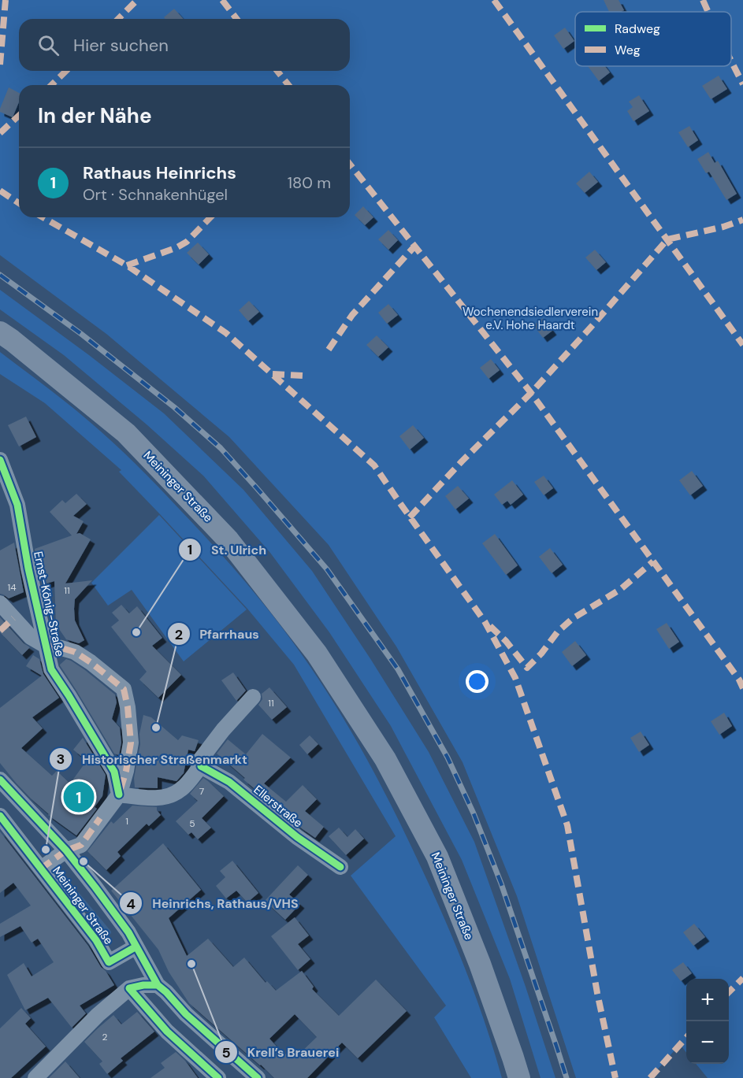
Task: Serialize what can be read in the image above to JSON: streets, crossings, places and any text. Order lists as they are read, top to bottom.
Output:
{
  "streets": {
    "main road": ["Meininger Straße"],
    "street": ["Ernst-König-Straße", "Ellerstraße"]
  },
  "parks": ["Wochenendsiedlerverein e.V. Hohe Haardt"],
  "places": [
    "St. Ulrich",
    "Pfarrhaus",
    "Historischer Straßenmarkt",
    "Heinrichs, Rathaus/VHS",
    "Krell’s Brauerei"
  ],
  "house_numbers": [
    "14",
    "11",
    "11",
    "7",
    "1",
    "5",
    "2"
  ],
  "legend": ["Radweg", "Weg"],
  "page": {
    "search": "Hier suchen",
    "heading": "In der Nähe",
    "list": [
      {
        "mark": "1",
        "name": "Rathaus Heinrichs",
        "note": "Ort · Schnakenhügel",
        "value": "180 m"
      }
    ],
    "pins": "1",
    "map_buttons": ["+", "−"]
  }
}
